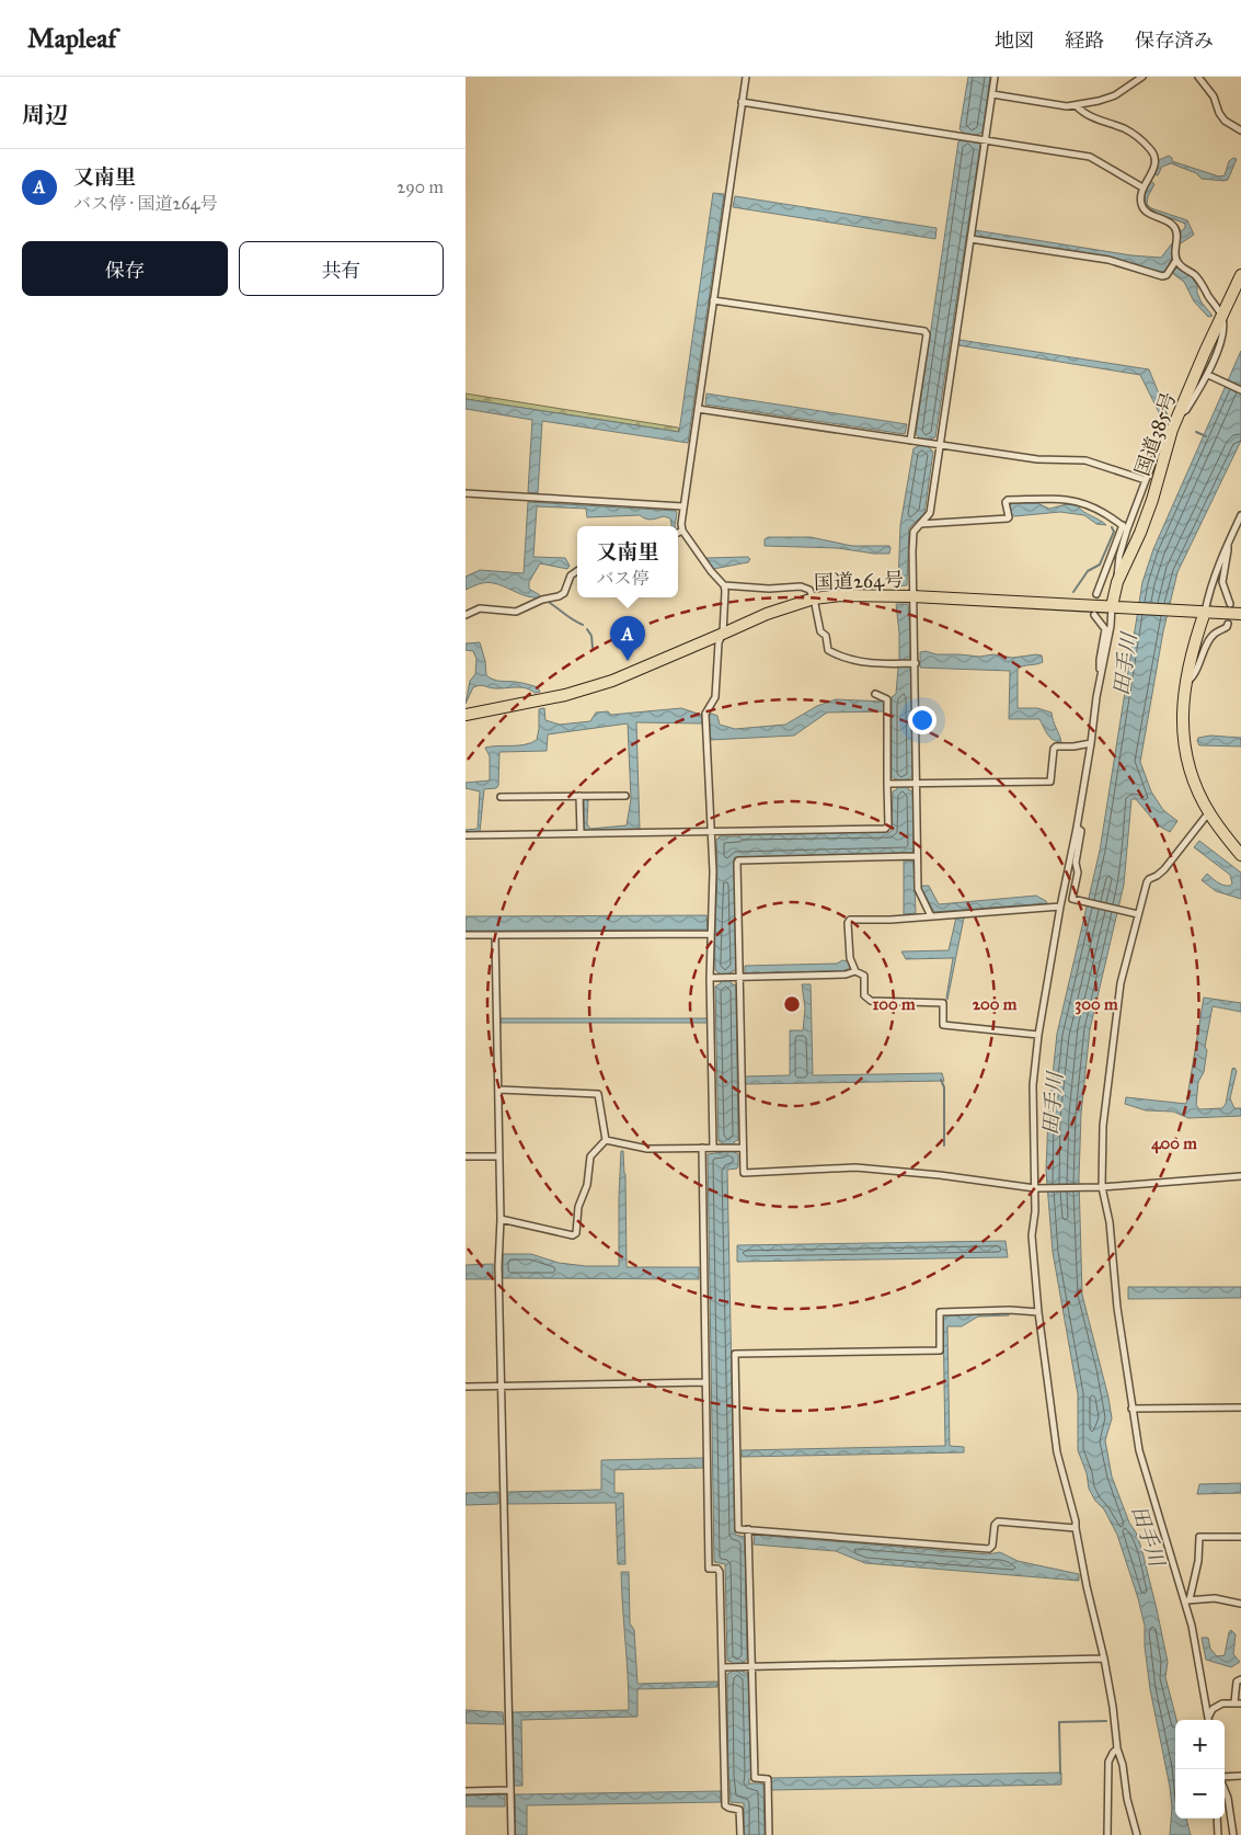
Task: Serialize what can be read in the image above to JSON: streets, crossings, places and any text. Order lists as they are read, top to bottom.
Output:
{
  "streets": {
    "highway": ["国道385号", "国道264号"]
  },
  "crossings": [
    ["国道385号", "国道264号"]
  ],
  "water": ["田手川"],
  "page": {
    "header": "Mapleaf",
    "nav": ["地図", "経路", "保存済み"],
    "heading": "周辺",
    "list": [
      {
        "mark": "A",
        "name": "又南里",
        "note": "バス停 · 国道264号",
        "value": "290 m"
      }
    ],
    "buttons": ["保存", "共有"],
    "popup": ["又南里", "バス停"],
    "pins": "A",
    "map_buttons": ["+", "−"]
  },
  "rings": [
    "100 m",
    "200 m",
    "300 m",
    "400 m"
  ]
}
